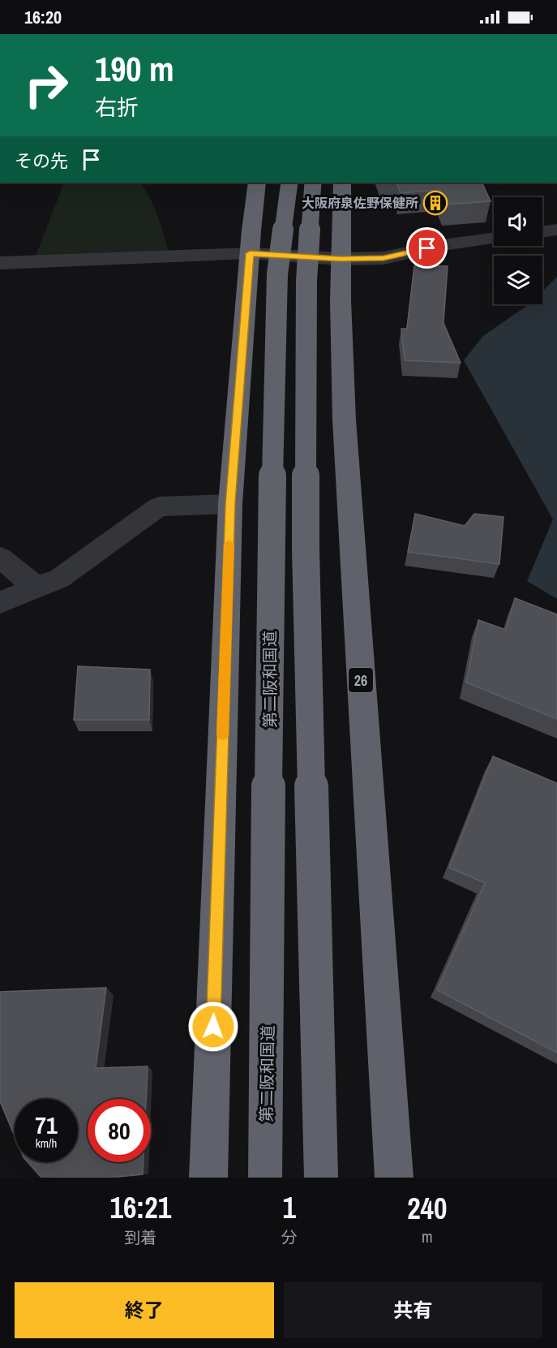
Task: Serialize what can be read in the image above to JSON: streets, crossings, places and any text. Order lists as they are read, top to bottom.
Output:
{
  "streets": {
    "highway": ["第二阪和国道", "26"]
  },
  "places": {
    "building": ["大阪府泉佐野保健所"]
  },
  "page": {
    "status": "16:20",
    "turn": ["190 m", "右折"],
    "then": "その先",
    "speed": "71 km/h",
    "limit": "80",
    "eta": [
      "16:21",
      "到着",
      "1",
      "分",
      "240",
      "m"
    ],
    "buttons": ["終了", "共有"]
  }
}
